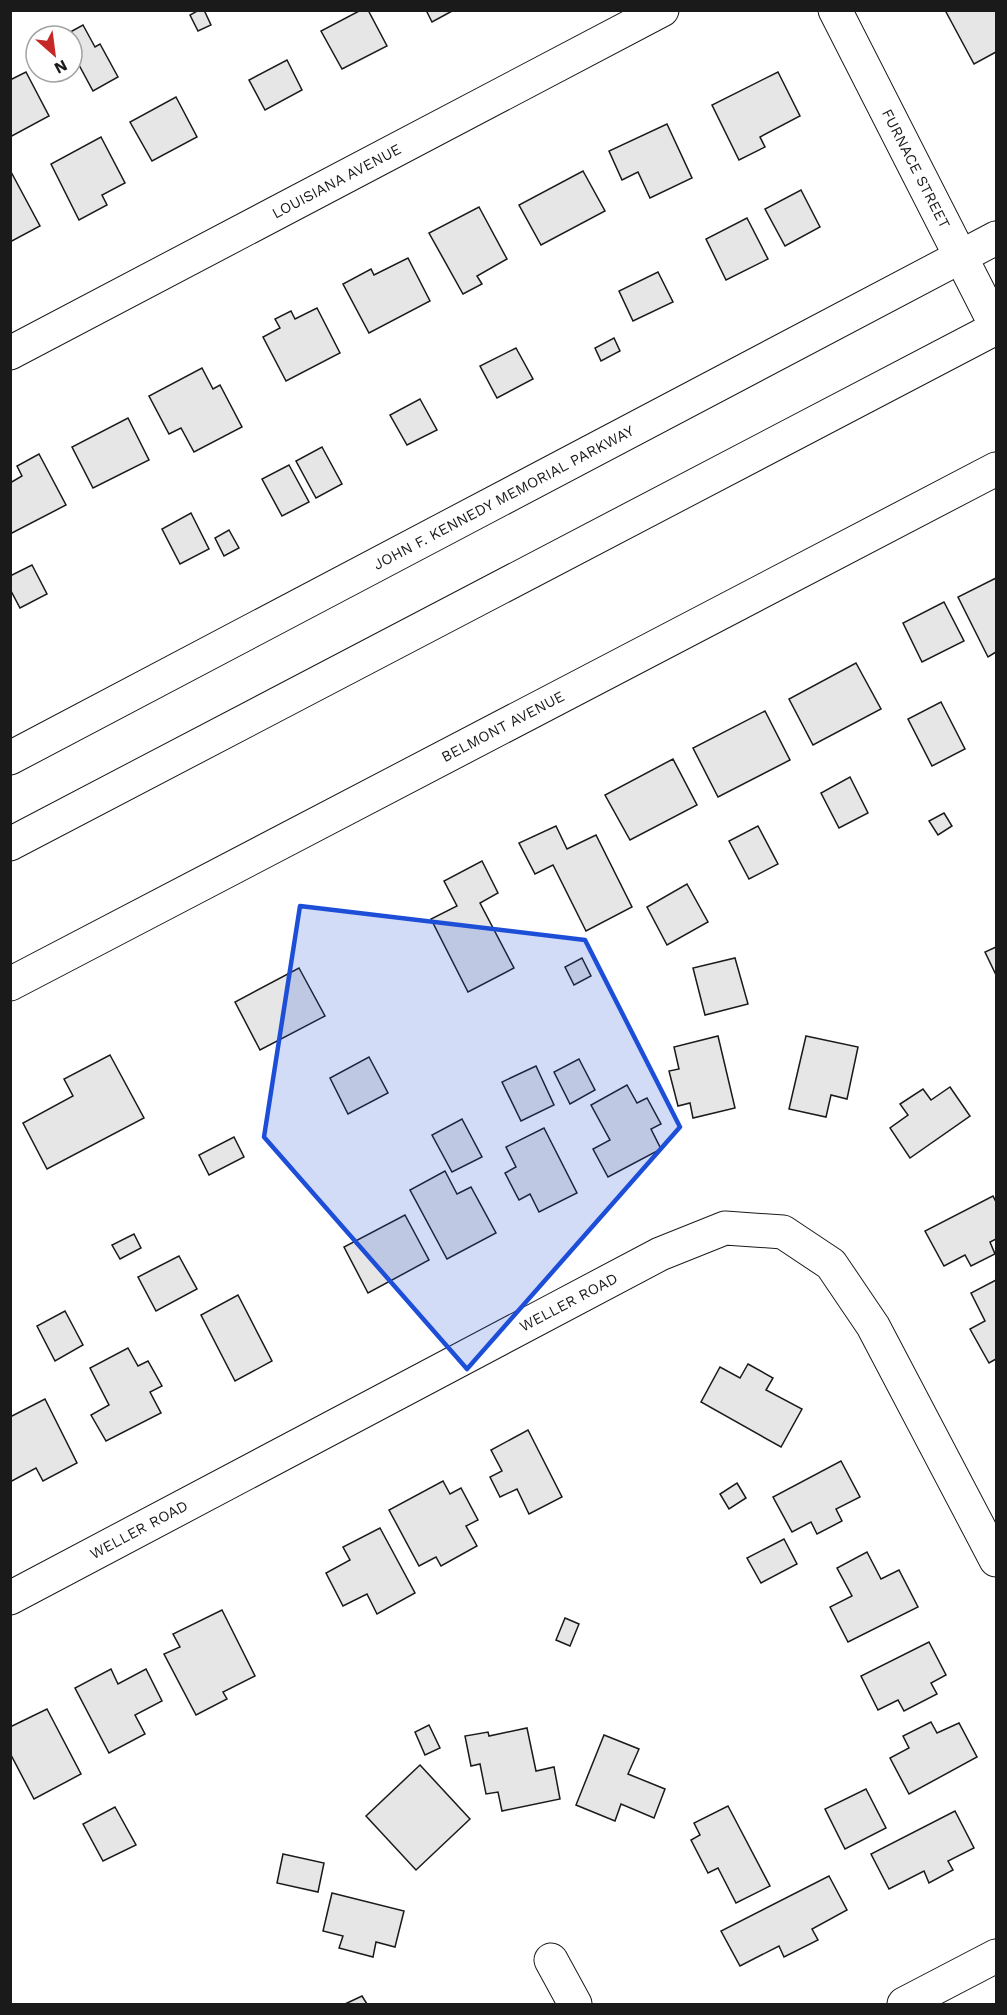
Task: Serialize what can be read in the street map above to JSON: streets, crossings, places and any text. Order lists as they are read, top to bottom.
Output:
{
  "streets": {
    "main road": [
      "FURNACE STREET",
      "LOUISIANA AVENUE",
      "JOHN F. KENNEDY MEMORIAL PARKWAY",
      "BELMONT AVENUE",
      "WELLER ROAD"
    ]
  },
  "crossings": [
    ["FURNACE STREET", "JOHN F. KENNEDY MEMORIAL PARKWAY"]
  ],
  "north": "bottom right"
}
